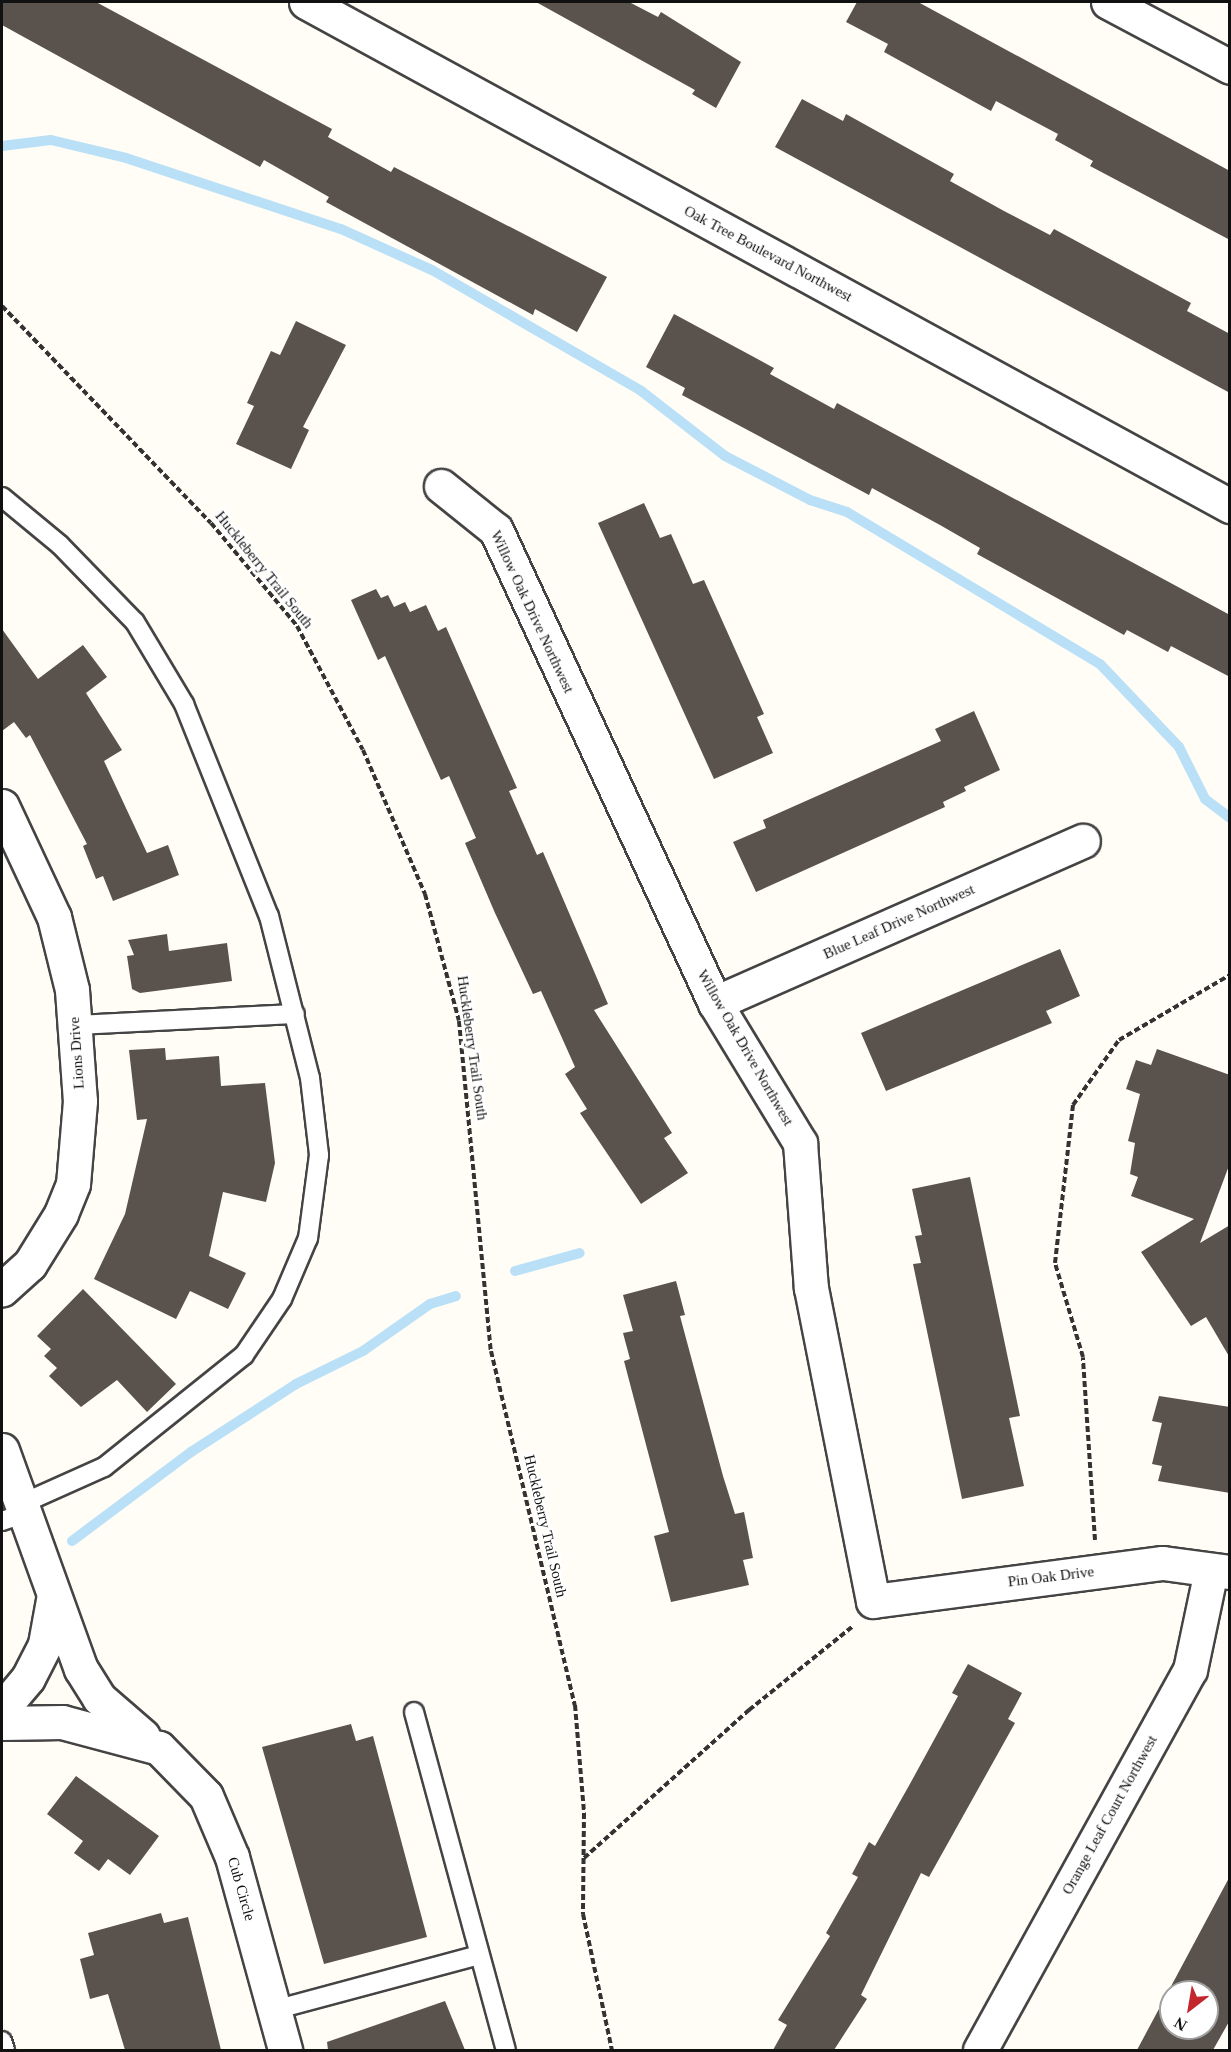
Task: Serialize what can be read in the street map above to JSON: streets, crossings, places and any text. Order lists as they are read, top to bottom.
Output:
{
  "streets": {
    "street": [
      "Oak Tree Boulevard Northwest",
      "Willow Oak Drive Northwest",
      "Blue Leaf Drive Northwest",
      "Lions Drive",
      "Pin Oak Drive",
      "Orange Leaf Court Northwest",
      "Cub Circle"
    ],
    "path": ["Huckleberry Trail South"]
  },
  "crossings": [
    ["Willow Oak Drive Northwest", "Blue Leaf Drive Northwest"],
    ["Willow Oak Drive Northwest", "Pin Oak Drive"],
    ["Pin Oak Drive", "Orange Leaf Court Northwest"]
  ],
  "north": "bottom left"
}
